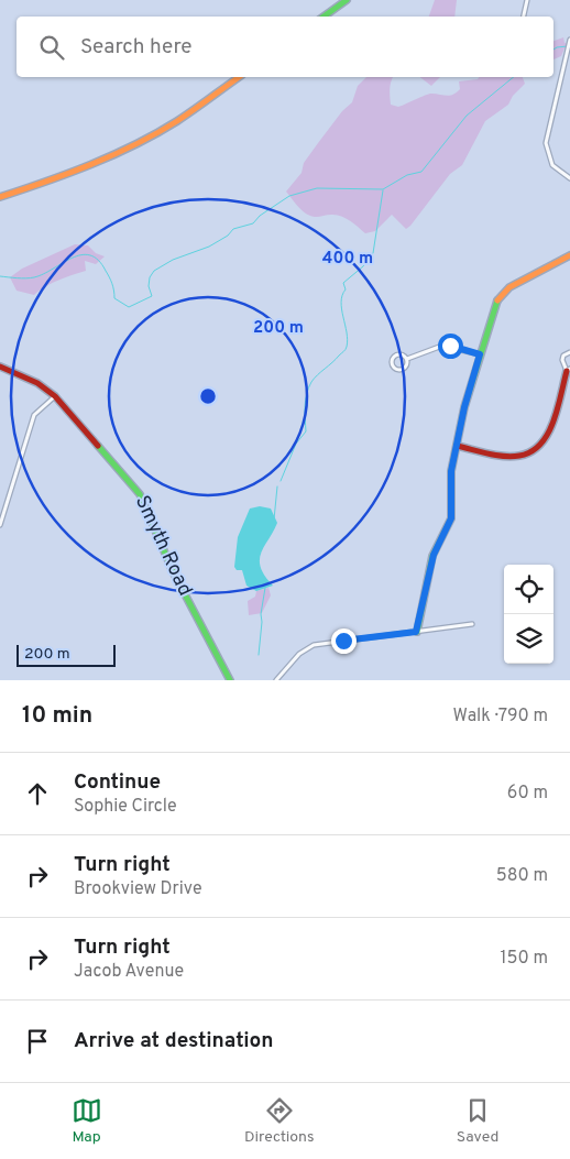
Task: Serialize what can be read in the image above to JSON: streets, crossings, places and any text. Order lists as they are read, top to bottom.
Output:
{
  "streets": {
    "street": ["Smyth Road"]
  },
  "scale_bar": "200 m",
  "page": {
    "search": "Search here",
    "scale": "200 m",
    "heading": ["10 min", "Walk · 790 m"],
    "list": [
      ["Continue", "Sophie Circle", "60 m"],
      ["Turn right", "Brookview Drive", "580 m"],
      ["Turn right", "Jacob Avenue", "150 m"],
      "Arrive at destination"
    ],
    "nav": ["Map", "Directions", "Saved"]
  },
  "rings": ["400 m", "200 m"]
}
